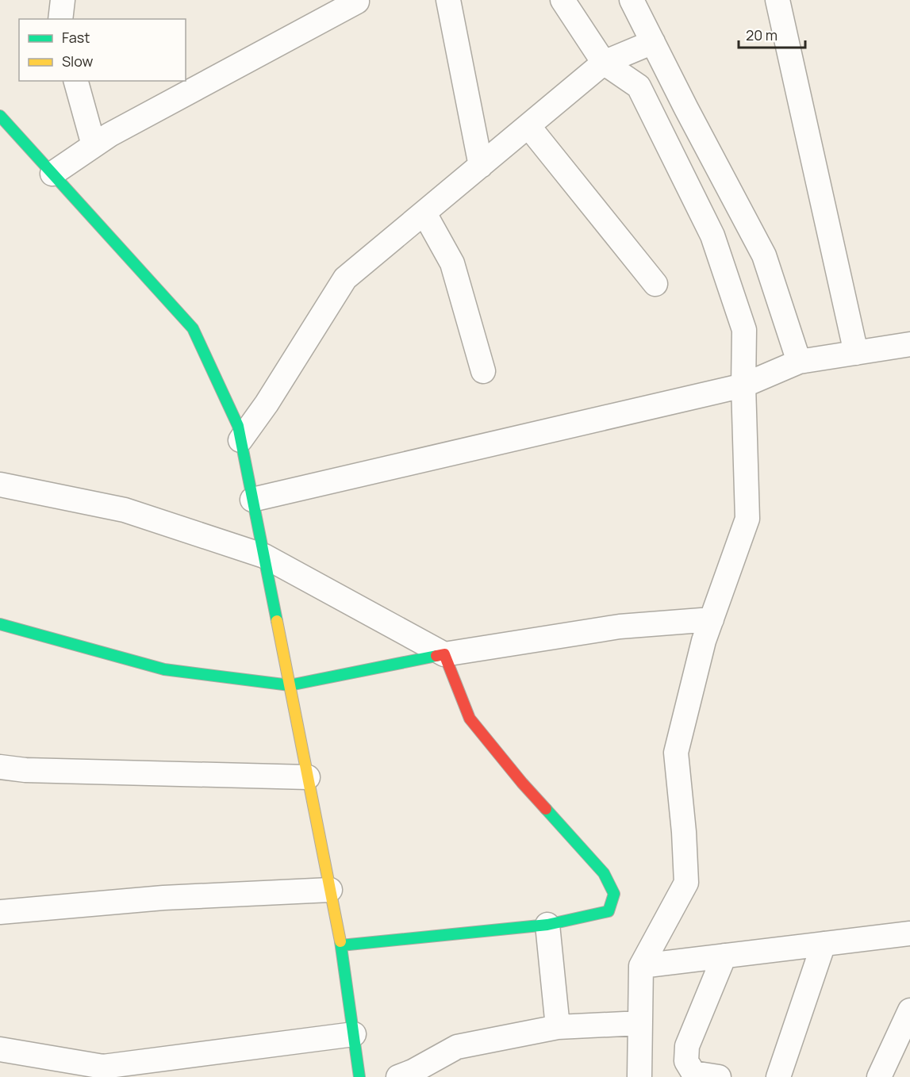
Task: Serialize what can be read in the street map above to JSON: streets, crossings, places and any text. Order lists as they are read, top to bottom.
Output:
{
  "legend": ["Fast", "Slow"],
  "scale_bar": "20 m"
}
